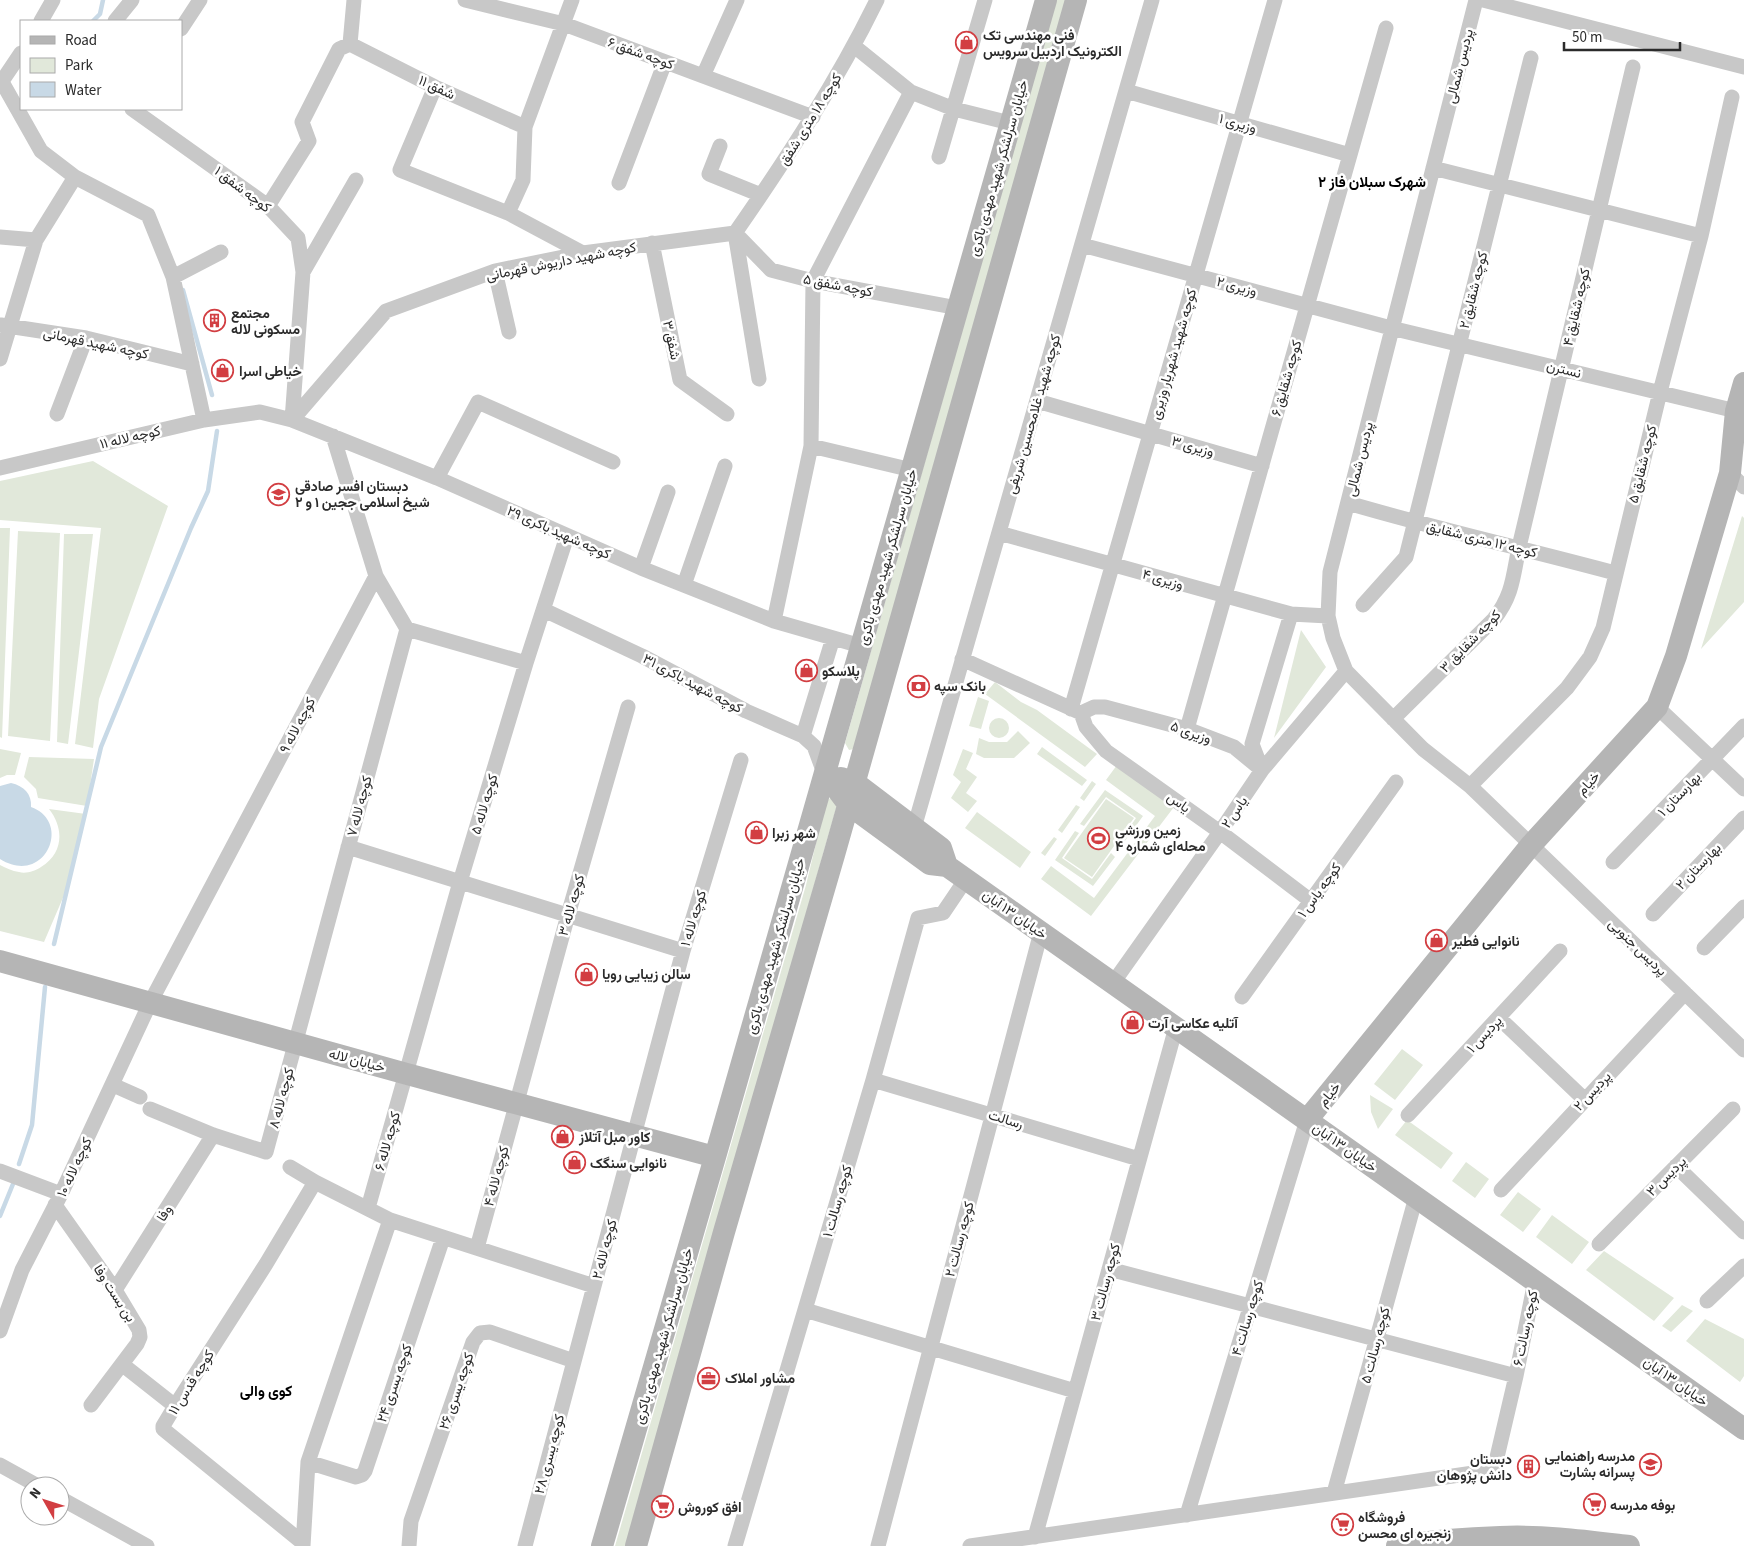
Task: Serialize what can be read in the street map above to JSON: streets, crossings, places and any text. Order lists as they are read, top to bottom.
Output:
{
  "streets": {
    "main road": [
      "خیابان سرلشکر شهید مهدی باکری",
      "خیام",
      "خیابان ۱۳ آبان",
      "خیابان لاله"
    ],
    "street": [
      "کوچه شفق ۶",
      "پردیس شمالی",
      "شفق ۱۱",
      "کوچه ۱۸ متری شفق",
      "وزیری ۱",
      "کوچه شفق ۱",
      "کوچه شهید داریوش قهرمانی",
      "کوچه شفق ۵",
      "وزیری ۲",
      "کوچه شقایق ۲",
      "کوچه شقایق ۴",
      "شفق ۳",
      "کوچه شهید قهرمانی",
      "کوچه شهید شهریار وزیری",
      "نسترن",
      "کوچه شقایق ۶",
      "کوچه شهید غلامحسین شریفی",
      "کوچه لاله ۱۱",
      "وزیری ۳",
      "کوچه شقایق ۵",
      "کوچه شهید باکری ۲۹",
      "کوچه ۱۲ متری شقایق",
      "وزیری ۴",
      "کوچه شقایق ۳",
      "کوچه شهید باکری ۳۱",
      "کوچه لاله ۹",
      "وزیری ۵",
      "بهارستان ۱",
      "یاس",
      "کوچه لاله ۵",
      "کوچه لاله ۷",
      "یاس ۲",
      "بهارستان ۲",
      "کوچه یاس ۱",
      "کوچه لاله ۳",
      "کوچه لاله ۱",
      "پردیس جنوبی",
      "پردیس ۱",
      "پردیس ۲",
      "کوچه لاله ۸",
      "رسالت",
      "کوچه لاله ۶",
      "کوچه لاله ۱۰",
      "کوچه لاله ۴",
      "پردیس ۳",
      "کوچه رسالت ۱",
      "وفا",
      "کوچه رسالت ۲",
      "کوچه لاله ۲",
      "کوچه رسالت ۳",
      "بن بست وفا",
      "کوچه رسالت ۴",
      "کوچه رسالت ۶",
      "کوچه رسالت ۵",
      "کوچه قدس ۱۱",
      "کوچه یسری ۲۴",
      "کوچه یسری ۲۶",
      "کوچه یسری ۲۸"
    ]
  },
  "crossings": [
    ["کوچه شفق ۶", "کوچه ۱۸ متری شفق"],
    ["پردیس شمالی", "وزیری ۲"],
    ["پردیس شمالی", "نسترن"],
    ["پردیس شمالی", "کوچه شقایق ۵"],
    ["پردیس شمالی", "کوچه ۱۲ متری شقایق"],
    ["پردیس شمالی", "وزیری ۴"],
    ["پردیس شمالی", "کوچه شقایق ۳"],
    ["پردیس شمالی", "خیام"],
    ["پردیس شمالی", "یاس ۲"],
    ["پردیس شمالی", "پردیس جنوبی"],
    ["کوچه ۱۸ متری شفق", "کوچه شهید داریوش قهرمانی"],
    ["کوچه ۱۸ متری شفق", "کوچه شفق ۵"],
    ["وزیری ۱", "کوچه شهید شهریار وزیری"],
    ["وزیری ۱", "کوچه شقایق ۶"],
    ["وزیری ۱", "کوچه شهید غلامحسین شریفی"],
    ["خیابان سرلشکر شهید مهدی باکری", "کوچه شفق ۵"],
    ["خیابان سرلشکر شهید مهدی باکری", "کوچه شهید باکری ۲۹"],
    ["خیابان سرلشکر شهید مهدی باکری", "کوچه شهید باکری ۳۱"],
    ["خیابان سرلشکر شهید مهدی باکری", "خیابان ۱۳ آبان"],
    ["خیابان سرلشکر شهید مهدی باکری", "خیابان لاله"],
    ["کوچه شفق ۱", "کوچه شهید داریوش قهرمانی"],
    ["کوچه شفق ۱", "کوچه شهید باکری ۲۹"],
    ["کوچه شهید داریوش قهرمانی", "کوچه شفق ۵"],
    ["کوچه شهید داریوش قهرمانی", "شفق ۳"],
    ["کوچه شهید داریوش قهرمانی", "کوچه شهید باکری ۲۹"],
    ["وزیری ۲", "کوچه شهید شهریار وزیری"],
    ["وزیری ۲", "نسترن"],
    ["وزیری ۲", "کوچه شقایق ۶"],
    ["وزیری ۲", "کوچه شهید غلامحسین شریفی"],
    ["کوچه شقایق ۲", "نسترن"],
    ["کوچه شقایق ۲", "کوچه ۱۲ متری شقایق"],
    ["کوچه شقایق ۴", "نسترن"],
    ["کوچه شقایق ۴", "کوچه ۱۲ متری شقایق"],
    ["کوچه شقایق ۴", "کوچه شقایق ۳"],
    ["کوچه شهید شهریار وزیری", "وزیری ۳"],
    ["کوچه شهید شهریار وزیری", "وزیری ۴"],
    ["کوچه شهید شهریار وزیری", "وزیری ۵"],
    ["کوچه شهید شهریار وزیری", "یاس"],
    ["نسترن", "کوچه شقایق ۵"],
    ["نسترن", "خیام"],
    ["کوچه شقایق ۶", "وزیری ۳"],
    ["کوچه شقایق ۶", "وزیری ۴"],
    ["کوچه شقایق ۶", "وزیری ۵"],
    ["کوچه شهید غلامحسین شریفی", "وزیری ۳"],
    ["کوچه شهید غلامحسین شریفی", "وزیری ۴"],
    ["کوچه شهید غلامحسین شریفی", "خیابان ۱۳ آبان"],
    ["کوچه لاله ۱۱", "کوچه شهید باکری ۲۹"],
    ["کوچه شقایق ۵", "کوچه ۱۲ متری شقایق"],
    ["کوچه شهید باکری ۲۹", "کوچه لاله ۵"],
    ["کوچه ۱۲ متری شقایق", "کوچه شقایق ۳"],
    ["کوچه شهید باکری ۳۱", "کوچه لاله ۵"],
    ["کوچه شهید باکری ۳۱", "خیابان ۱۳ آبان"],
    ["کوچه لاله ۹", "خیابان لاله"],
    ["کوچه لاله ۹", "کوچه لاله ۱۰"],
    ["وزیری ۵", "یاس"],
    ["وزیری ۵", "یاس ۲"],
    ["خیام", "خیابان ۱۳ آبان"],
    ["خیام", "پردیس جنوبی"],
    ["خیام", "کوچه رسالت ۴"],
    ["یاس", "یاس ۲"],
    ["یاس", "کوچه یاس ۱"],
    ["کوچه لاله ۵", "خیابان لاله"],
    ["کوچه لاله ۵", "کوچه لاله ۶"],
    ["کوچه لاله ۷", "خیابان لاله"],
    ["کوچه لاله ۷", "کوچه لاله ۸"],
    ["یاس ۲", "خیابان ۱۳ آبان"],
    ["کوچه لاله ۳", "خیابان لاله"],
    ["کوچه لاله ۳", "کوچه لاله ۴"],
    ["خیابان ۱۳ آبان", "کوچه رسالت ۱"],
    ["خیابان ۱۳ آبان", "کوچه رسالت ۲"],
    ["خیابان ۱۳ آبان", "کوچه رسالت ۳"],
    ["خیابان ۱۳ آبان", "کوچه رسالت ۴"],
    ["خیابان ۱۳ آبان", "کوچه رسالت ۶"],
    ["خیابان ۱۳ آبان", "کوچه رسالت ۵"],
    ["کوچه لاله ۱", "خیابان لاله"],
    ["کوچه لاله ۱", "کوچه لاله ۲"],
    ["پردیس جنوبی", "پردیس ۲"],
    ["خیابان لاله", "کوچه لاله ۸"],
    ["خیابان لاله", "کوچه لاله ۶"],
    ["خیابان لاله", "کوچه لاله ۱۰"],
    ["خیابان لاله", "کوچه لاله ۴"],
    ["خیابان لاله", "کوچه لاله ۲"],
    ["کوچه لاله ۸", "وفا"],
    ["رسالت", "کوچه رسالت ۱"],
    ["رسالت", "کوچه رسالت ۲"],
    ["رسالت", "کوچه رسالت ۳"],
    ["کوچه لاله ۱۰", "بن بست وفا"],
    ["وفا", "بن بست وفا"],
    ["کوچه لاله ۲", "کوچه یسری ۲۶"],
    ["کوچه لاله ۲", "کوچه یسری ۲۸"],
    ["کوچه رسالت ۶", "کوچه رسالت ۵"],
    ["کوچه یسری ۲۶", "کوچه یسری ۲۸"]
  ],
  "districts": ["شهرک سبلان فاز ۲", "کوی والی"],
  "places": {
    "shop": [
      "فنی مهندسی تک الکترونیک اردبیل سرویس",
      "خیاطی اسرا",
      "پلاسکو",
      "شهر زبرا",
      "نانوایی فطیر",
      "سالن زیبایی رویا",
      "آتلیه عکاسی آرت",
      "کاور مبل آتلاز",
      "نانوایی سنگک"
    ],
    "building": ["مجتمع مسکونی لاله", "دبستان دانش پژوهان"],
    "school or university": ["دبستان افسر صادقی شیخ اسلامی ججین ۱ و ۲", "مدرسه راهنمایی پسرانه بشارت"],
    "bank": ["بانک سپه"],
    "sports": ["زمین ورزشی محله‌ای شماره ۴"],
    "office": ["مشاور املاک"],
    "supermarket": ["بوفه مدرسه", "افق کوروش", "فروشگاه زنجیره ای محسن"]
  },
  "legend": ["Road", "Park", "Water"],
  "scale_bar": "50 m",
  "north": "top left"
}
